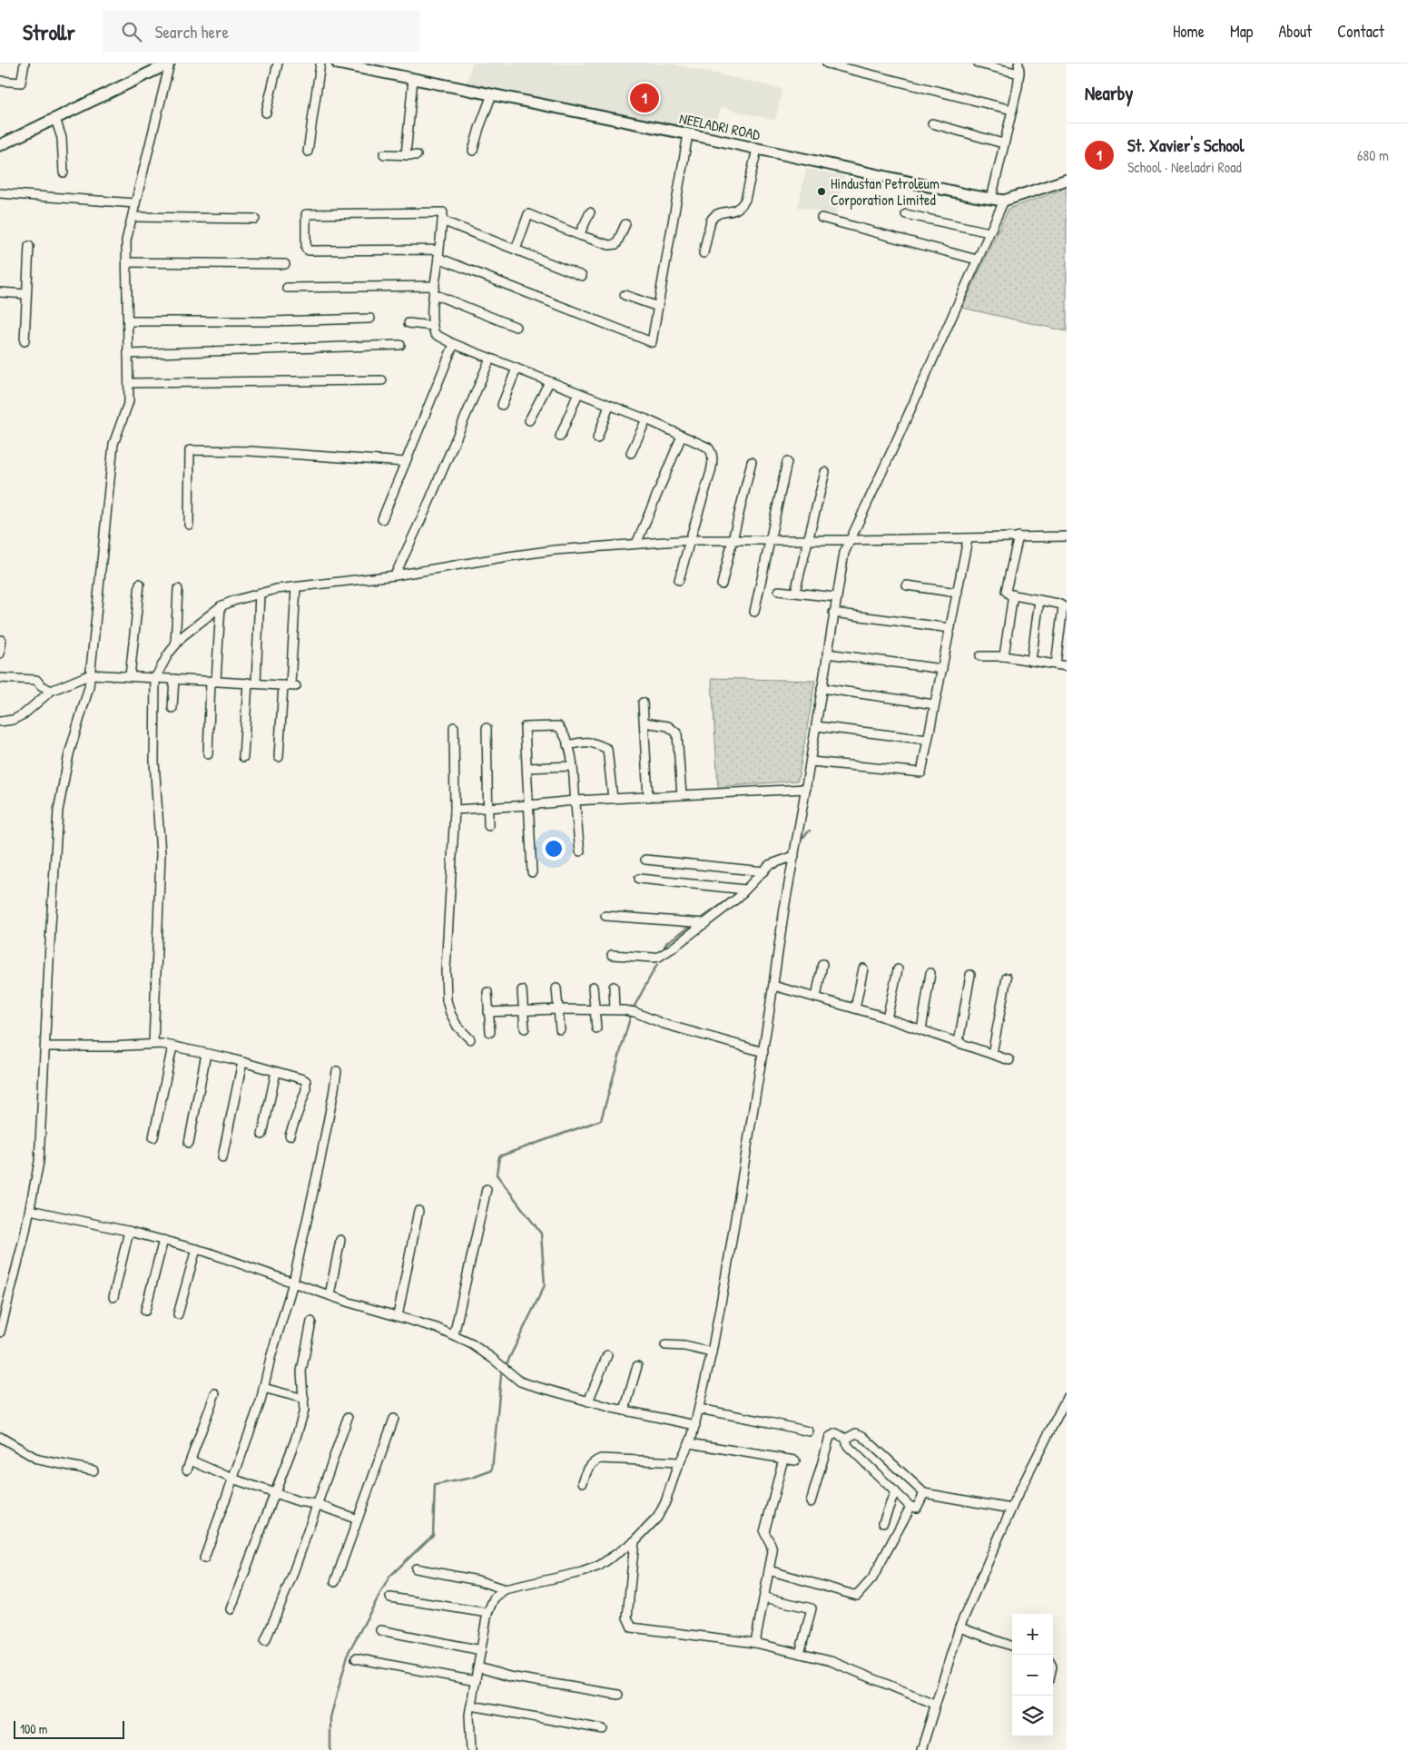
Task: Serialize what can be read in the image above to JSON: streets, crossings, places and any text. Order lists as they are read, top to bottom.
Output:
{
  "streets": {
    "main road": ["NEELADRI ROAD"]
  },
  "places": ["Hindustan Petroleum Corporation Limited"],
  "scale_bar": "100 m",
  "page": {
    "header": "Strollr",
    "search": "Search here",
    "nav": [
      "Home",
      "Map",
      "About",
      "Contact"
    ],
    "heading": "Nearby",
    "pins": "1",
    "list": [
      {
        "mark": "1",
        "name": "St. Xavier's School",
        "note": "School · Neeladri Road",
        "value": "680 m"
      }
    ],
    "map_buttons": ["+", "−"],
    "scale": "100 m"
  }
}
